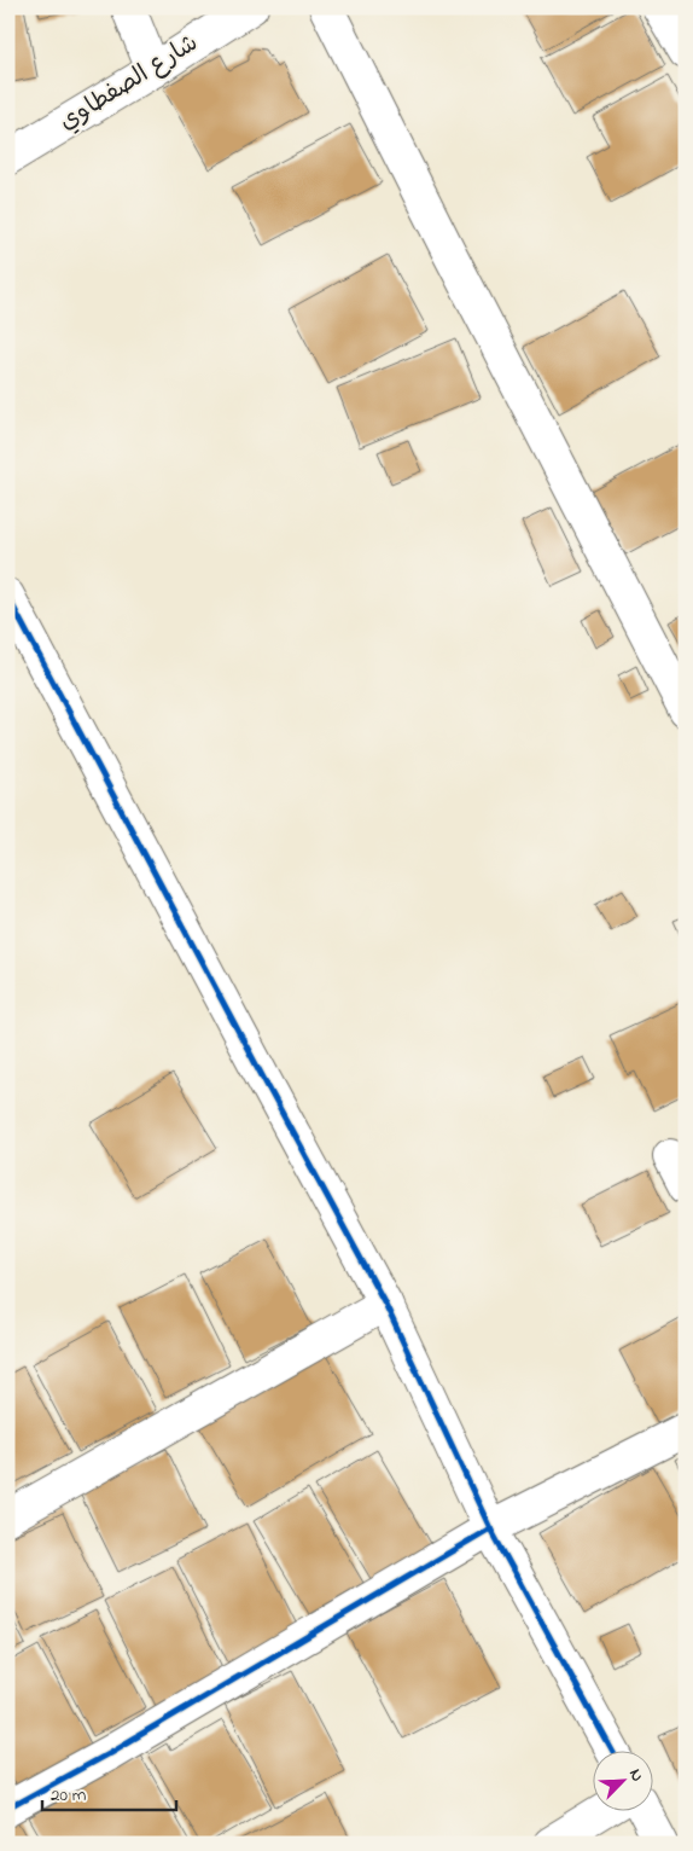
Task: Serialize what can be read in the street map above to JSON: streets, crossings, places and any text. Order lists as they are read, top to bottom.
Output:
{
  "streets": {
    "street": ["شارع الصفطاوي"]
  },
  "scale_bar": "20 m",
  "north": "top right"
}
